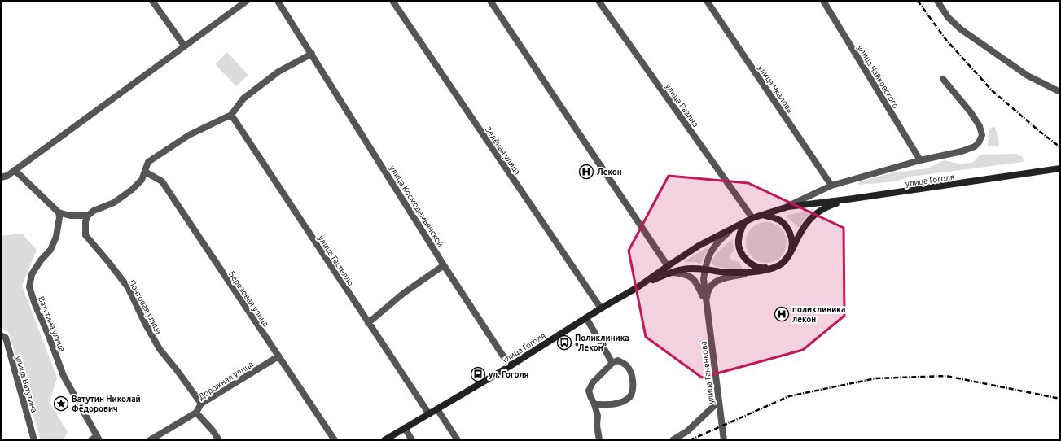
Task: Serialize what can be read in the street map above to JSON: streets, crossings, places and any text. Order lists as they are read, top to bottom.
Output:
{
  "streets": {
    "main road": ["улица Гоголя"],
    "street": [
      "улица Чайковского",
      "улица Чкалова",
      "улица Разина",
      "Зелёная улица",
      "улица Космодемьянской",
      "улица Гастелло",
      "Березовая улица",
      "Почтовая улица",
      "Ватутина улица",
      "улица Ганенкова",
      "Дорожная улица",
      "улица Ватутина"
    ]
  },
  "crossings": [
    ["Зелёная улица", "улица Гоголя"],
    ["улица Гоголя", "улица Космодемьянской"],
    ["улица Гоголя", "улица Гастелло"],
    ["Березовая улица", "Дорожная улица"],
    ["Почтовая улица", "Дорожная улица"]
  ],
  "places": {
    "hospital": ["Лекон", "поликлиника лекон"],
    "bus stop": ["Поликлиника \"Лекон\"", "ул. Гоголя"],
    "place": ["Ватутин Николай Фёдорович"]
  }
}
